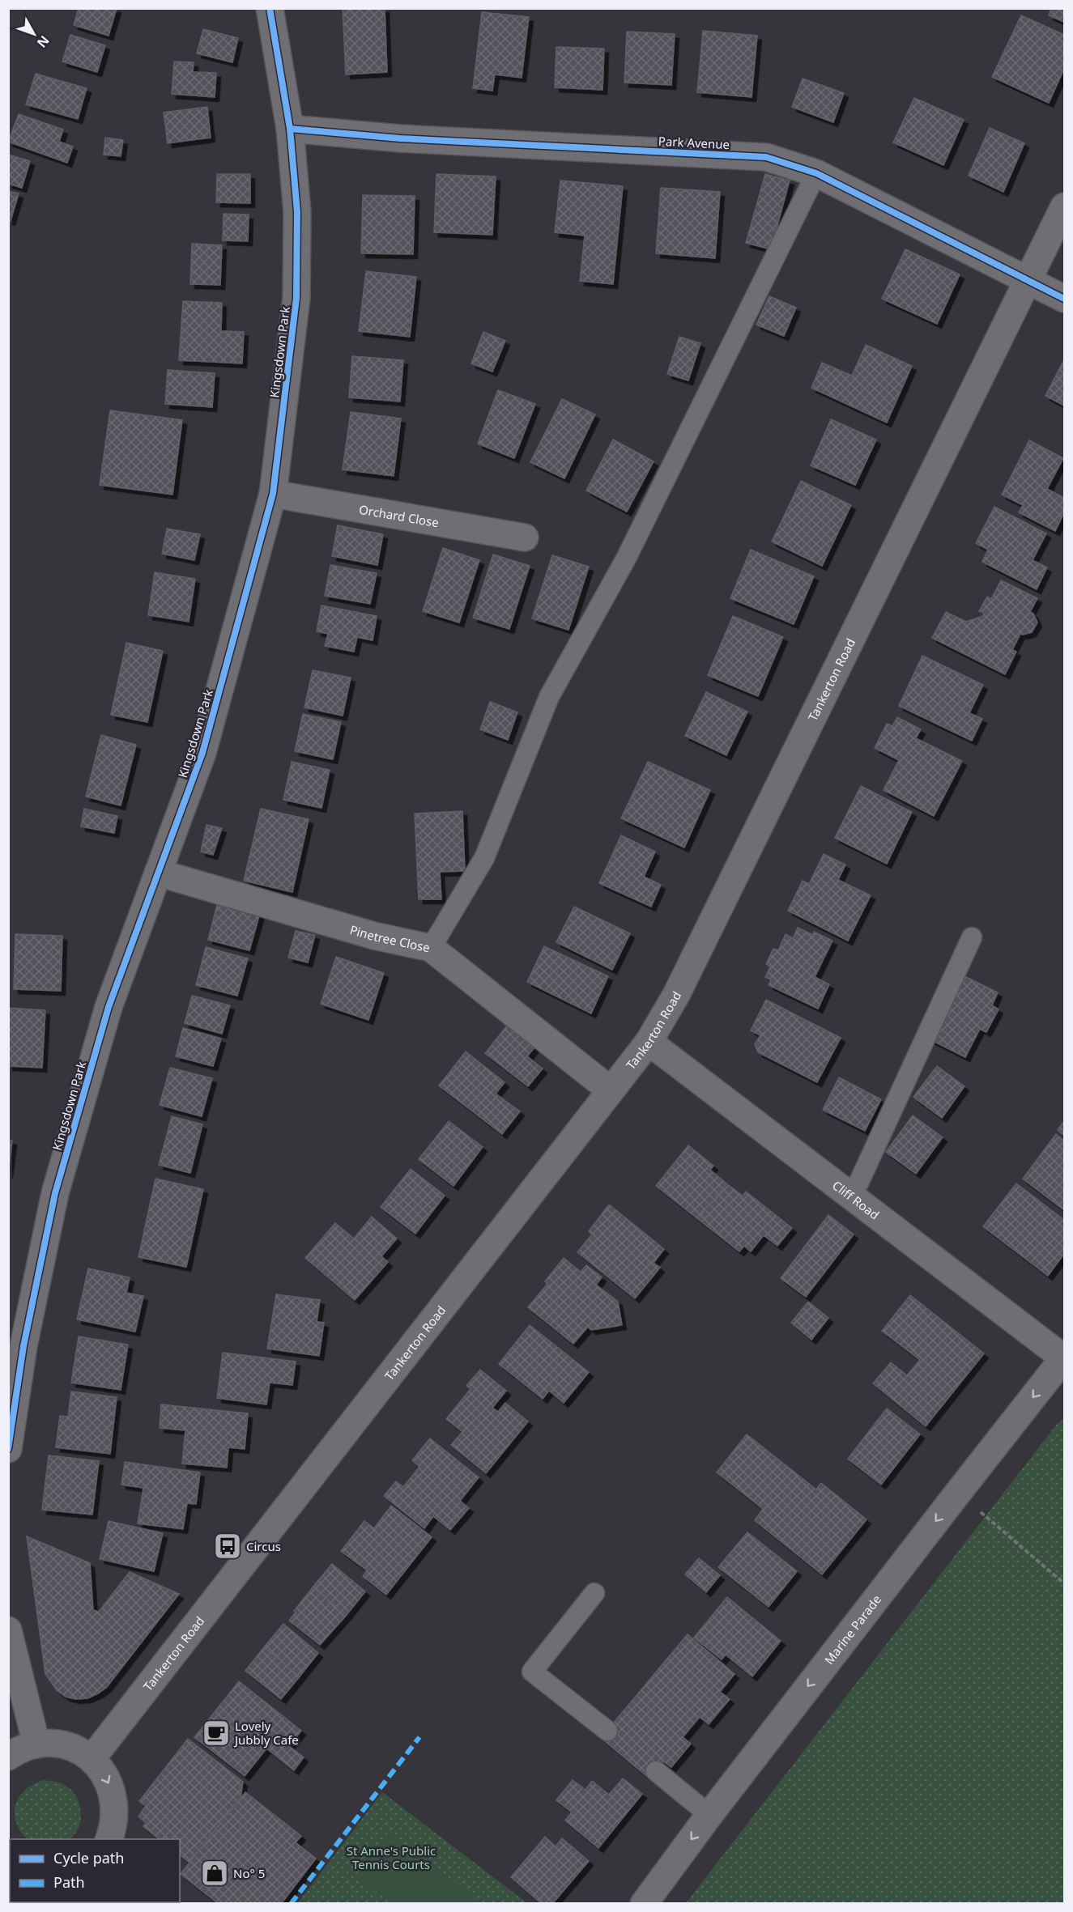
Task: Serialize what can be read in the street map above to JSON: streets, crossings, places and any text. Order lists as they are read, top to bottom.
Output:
{
  "streets": {
    "street": [
      "Park Avenue",
      "Kingsdown Park",
      "Orchard Close",
      "Tankerton Road",
      "Pinetree Close",
      "Cliff Road",
      "Marine Parade"
    ]
  },
  "crossings": [
    ["Park Avenue", "Kingsdown Park"],
    ["Park Avenue", "Tankerton Road"],
    ["Kingsdown Park", "Orchard Close"],
    ["Kingsdown Park", "Pinetree Close"],
    ["Tankerton Road", "Pinetree Close"],
    ["Tankerton Road", "Cliff Road"],
    ["Cliff Road", "Marine Parade"]
  ],
  "one_way": ["Marine Parade"],
  "parks": ["St Anne's Public Tennis Courts"],
  "places": {
    "bus stop": ["Circus"],
    "cafe": ["Lovely Jubbly Cafe"],
    "shop": ["No° 5"]
  },
  "legend": ["Cycle path", "Path"],
  "north": "bottom right"
}
